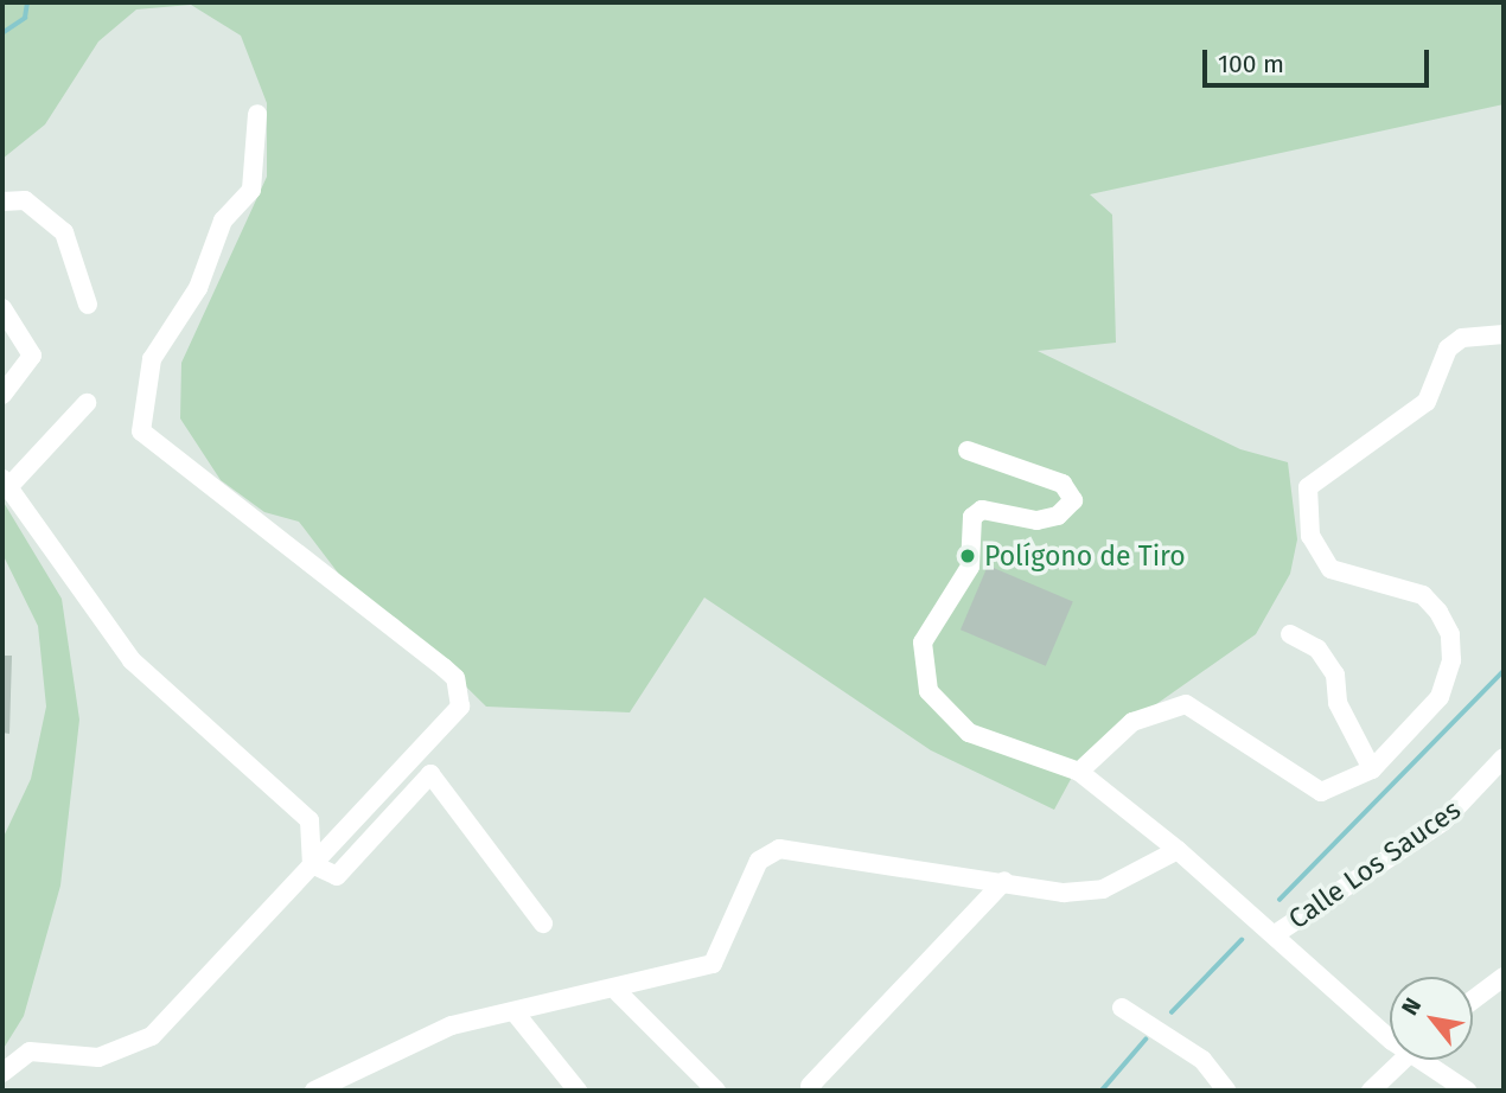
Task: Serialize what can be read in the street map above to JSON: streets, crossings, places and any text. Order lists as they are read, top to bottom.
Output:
{
  "streets": {
    "street": ["Calle Los Sauces"]
  },
  "places": ["Polígono de Tiro"],
  "scale_bar": "100 m",
  "north": "top left"
}
